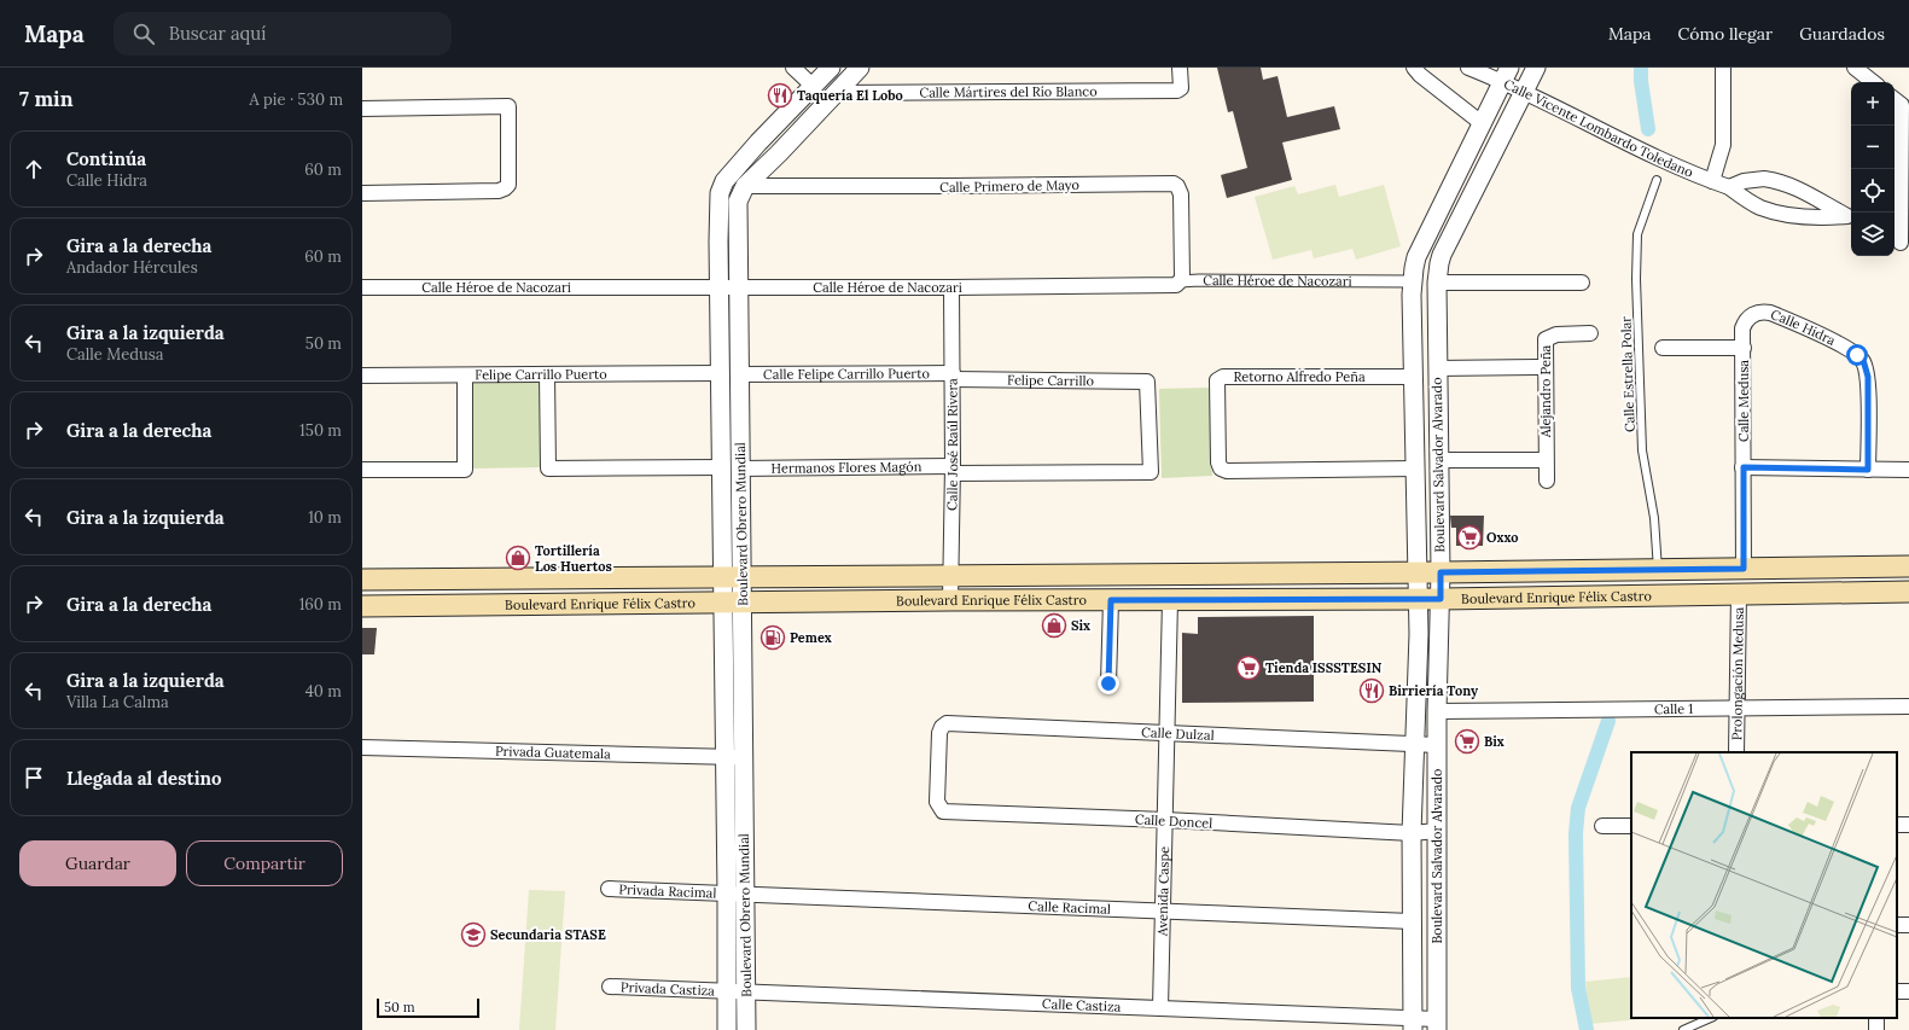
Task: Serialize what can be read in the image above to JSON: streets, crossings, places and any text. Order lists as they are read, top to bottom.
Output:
{
  "streets": {
    "main road": ["Boulevard Enrique Félix Castro"],
    "street": [
      "Calle Mártires del Río Blanco",
      "Calle Vicente Lombardo Toledano",
      "Calle Primero de Mayo",
      "Calle Héroe de Nacozari",
      "Calle Hidra",
      "Felipe Carrillo Puerto",
      "Calle Felipe Carrillo Puerto",
      "Retorno Alfredo Peña",
      "Felipe Carrillo",
      "Alejandro Peña",
      "Calle Medusa",
      "Calle José Raúl Rivera",
      "Boulevard Salvador Alvarado",
      "Hermanos Flores Magón",
      "Boulevard Obrero Mundial",
      "Prolongación Medusa",
      "Calle 1",
      "Calle Dulzal",
      "Privada Guatemala",
      "Calle Doncel",
      "Privada Racimal",
      "Avenida Caspe",
      "Calle Racimal",
      "Privada Castiza",
      "Calle Castiza"
    ],
    "lane": ["Calle Estrella Polar"]
  },
  "crossings": [
    ["Calle Mártires del Río Blanco", "Boulevard Obrero Mundial"],
    ["Calle Vicente Lombardo Toledano", "Boulevard Salvador Alvarado"],
    ["Calle Primero de Mayo", "Calle Héroe de Nacozari"],
    ["Calle Primero de Mayo", "Boulevard Obrero Mundial"],
    ["Calle Héroe de Nacozari", "Calle José Raúl Rivera"],
    ["Calle Héroe de Nacozari", "Boulevard Salvador Alvarado"],
    ["Calle Héroe de Nacozari", "Boulevard Obrero Mundial"],
    ["Calle Hidra", "Calle Medusa"],
    ["Felipe Carrillo Puerto", "Boulevard Obrero Mundial"],
    ["Calle Felipe Carrillo Puerto", "Felipe Carrillo"],
    ["Calle Felipe Carrillo Puerto", "Calle José Raúl Rivera"],
    ["Calle Felipe Carrillo Puerto", "Boulevard Obrero Mundial"],
    ["Calle Estrella Polar", "Boulevard Enrique Félix Castro"],
    ["Retorno Alfredo Peña", "Boulevard Salvador Alvarado"],
    ["Felipe Carrillo", "Calle José Raúl Rivera"],
    ["Felipe Carrillo", "Hermanos Flores Magón"],
    ["Calle Medusa", "Boulevard Enrique Félix Castro"],
    ["Calle José Raúl Rivera", "Hermanos Flores Magón"],
    ["Calle José Raúl Rivera", "Boulevard Enrique Félix Castro"],
    ["Boulevard Salvador Alvarado", "Boulevard Enrique Félix Castro"],
    ["Boulevard Salvador Alvarado", "Calle 1"],
    ["Boulevard Salvador Alvarado", "Calle Dulzal"],
    ["Boulevard Salvador Alvarado", "Calle Doncel"],
    ["Boulevard Salvador Alvarado", "Calle Racimal"],
    ["Boulevard Salvador Alvarado", "Calle Castiza"],
    ["Hermanos Flores Magón", "Boulevard Obrero Mundial"],
    ["Boulevard Obrero Mundial", "Boulevard Enrique Félix Castro"],
    ["Boulevard Obrero Mundial", "Privada Guatemala"],
    ["Boulevard Obrero Mundial", "Privada Racimal"],
    ["Boulevard Obrero Mundial", "Calle Racimal"],
    ["Boulevard Obrero Mundial", "Privada Castiza"],
    ["Boulevard Obrero Mundial", "Calle Castiza"],
    ["Boulevard Enrique Félix Castro", "Prolongación Medusa"],
    ["Boulevard Enrique Félix Castro", "Avenida Caspe"],
    ["Prolongación Medusa", "Calle 1"],
    ["Calle Dulzal", "Calle Doncel"],
    ["Calle Dulzal", "Avenida Caspe"],
    ["Calle Doncel", "Avenida Caspe"],
    ["Privada Racimal", "Calle Racimal"],
    ["Avenida Caspe", "Calle Racimal"],
    ["Avenida Caspe", "Calle Castiza"],
    ["Privada Castiza", "Calle Castiza"]
  ],
  "places": {
    "restaurant": ["Taquería El Lobo", "Birriería Tony"],
    "supermarket": ["Oxxo", "Tienda ISSSTESIN", "Bix"],
    "shop": ["Tortillería Los Huertos", "Six"],
    "fuel station": ["Pemex"],
    "school or university": ["Secundaria STASE"]
  },
  "scale_bar": "50 m",
  "page": {
    "header": "Mapa",
    "search": "Buscar aquí",
    "nav": ["Mapa", "Cómo llegar", "Guardados"],
    "heading": ["7 min", "A pie · 530 m"],
    "map_buttons": ["+", "−"],
    "list": [
      ["Continúa", "Calle Hidra", "60 m"],
      ["Gira a la derecha", "Andador Hércules", "60 m"],
      ["Gira a la izquierda", "Calle Medusa", "50 m"],
      ["Gira a la derecha", "150 m"],
      ["Gira a la izquierda", "10 m"],
      ["Gira a la derecha", "160 m"],
      ["Gira a la izquierda", "Villa La Calma", "40 m"],
      "Llegada al destino"
    ],
    "buttons": ["Guardar", "Compartir"],
    "scale": "50 m"
  }
}
